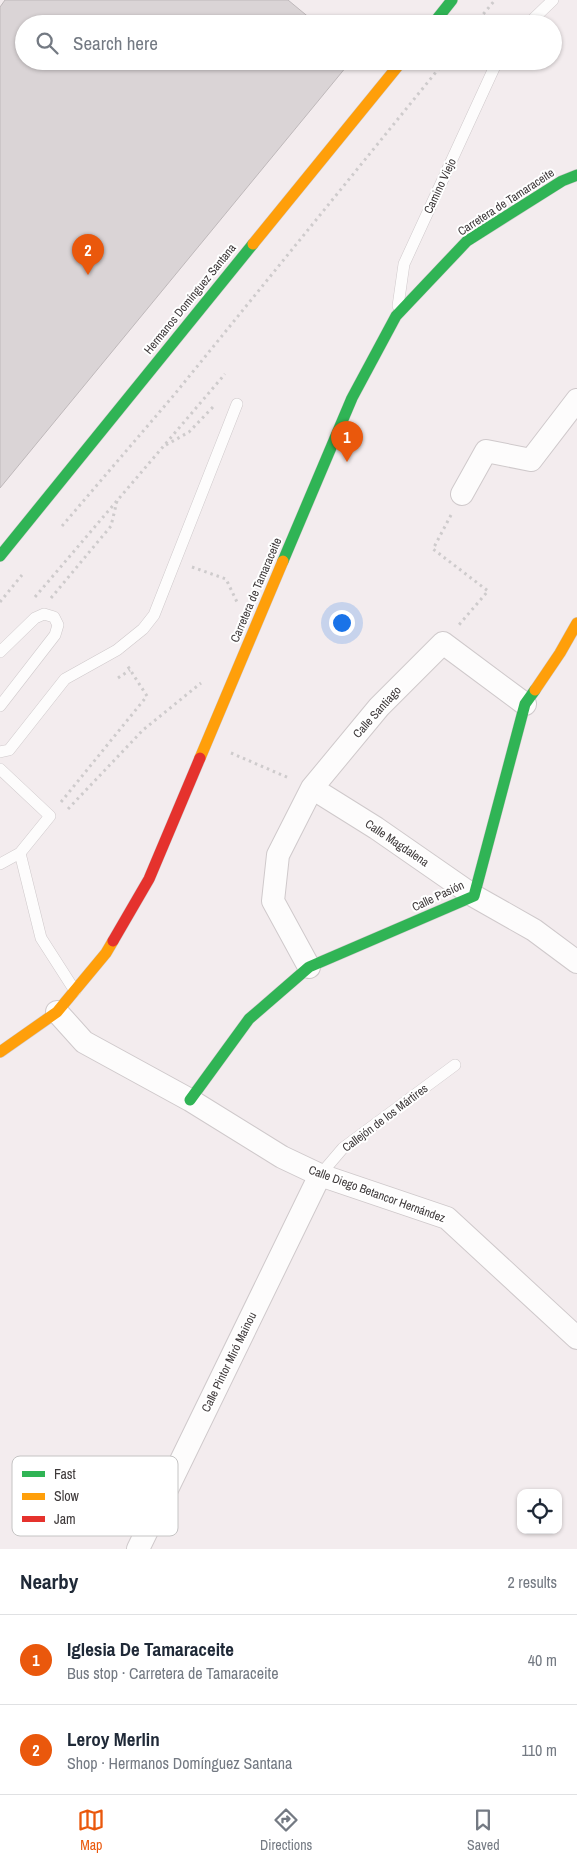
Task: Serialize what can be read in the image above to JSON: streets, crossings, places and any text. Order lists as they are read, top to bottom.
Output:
{
  "streets": {
    "street": [
      "Carretera de Tamaraceite",
      "Hermanos Domínguez Santana",
      "Calle Santiago",
      "Calle Magdalena",
      "Calle Pasión",
      "Calle Diego Betancor Hernández",
      "Calle Pintor Miró Mainou"
    ],
    "lane": ["Camino Viejo", "Callejón de los Mártires"]
  },
  "crossings": [
    ["Camino Viejo", "Carretera de Tamaraceite"],
    ["Carretera de Tamaraceite", "Calle Diego Betancor Hernández"],
    ["Calle Santiago", "Calle Magdalena"],
    ["Calle Santiago", "Calle Pasión"],
    ["Calle Magdalena", "Calle Pasión"],
    ["Calle Pasión", "Calle Diego Betancor Hernández"],
    ["Callejón de los Mártires", "Calle Diego Betancor Hernández"],
    ["Callejón de los Mártires", "Calle Pintor Miró Mainou"],
    ["Calle Diego Betancor Hernández", "Calle Pintor Miró Mainou"]
  ],
  "legend": ["Fast", "Slow", "Jam"],
  "page": {
    "search": "Search here",
    "pins": ["2", "1"],
    "heading": ["Nearby", "2 results"],
    "list": [
      {
        "mark": "1",
        "name": "Iglesia De Tamaraceite",
        "note": "Bus stop · Carretera de Tamaraceite",
        "value": "40 m"
      },
      {
        "mark": "2",
        "name": "Leroy Merlin",
        "note": "Shop · Hermanos Domínguez Santana",
        "value": "110 m"
      }
    ],
    "nav": ["Map", "Directions", "Saved"]
  }
}
